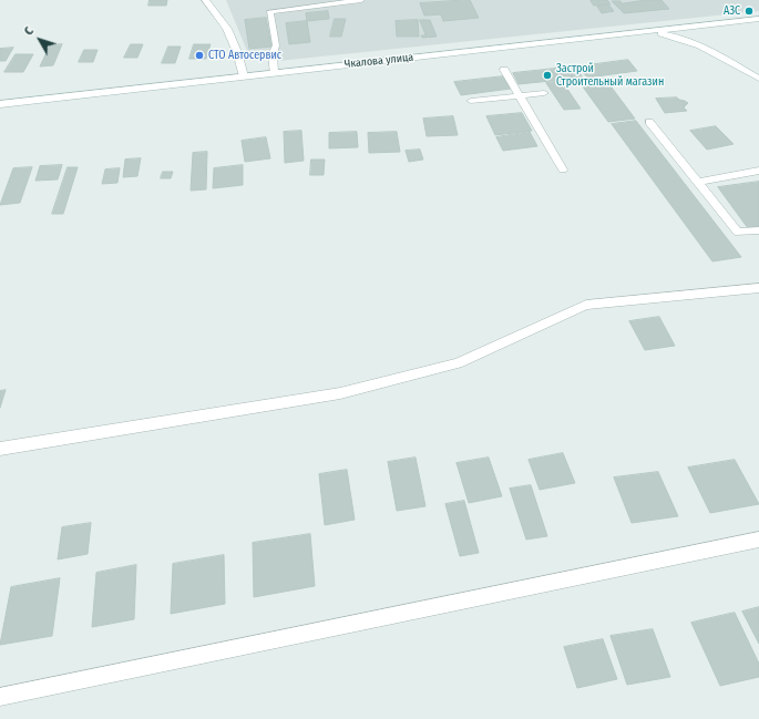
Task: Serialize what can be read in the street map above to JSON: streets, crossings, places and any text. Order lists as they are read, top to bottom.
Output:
{
  "streets": {
    "main road": ["Чкалова улица"]
  },
  "places": ["АЗС", "СТО Автосервис", "Застрой Строительный магазин"],
  "north": "top left"
}
